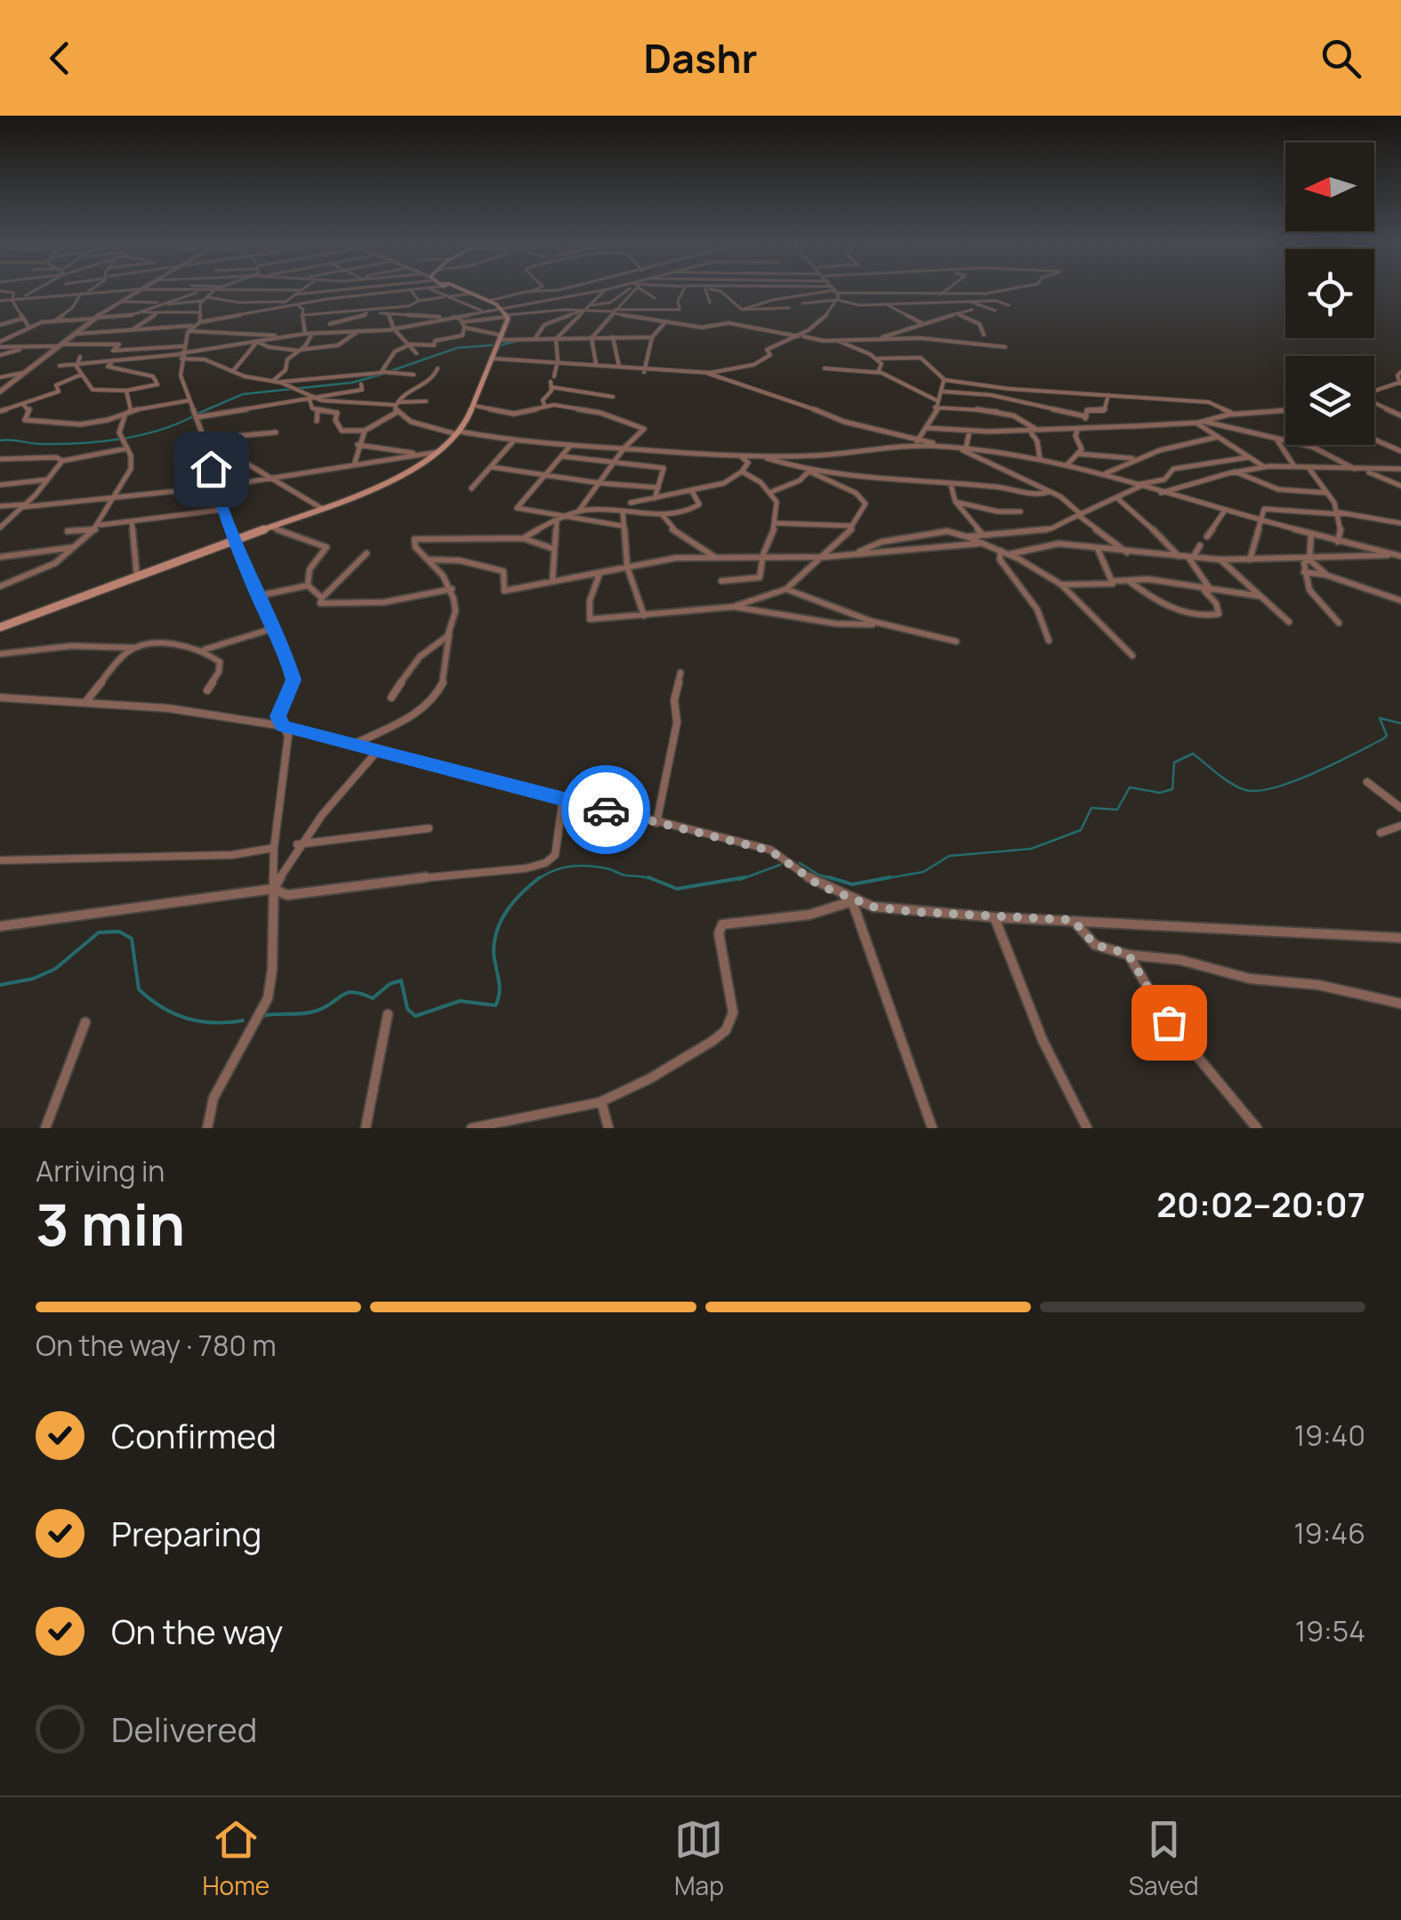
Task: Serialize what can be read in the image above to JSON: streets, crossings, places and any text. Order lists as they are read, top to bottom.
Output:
{
  "north": "left",
  "page": {
    "header": "Dashr",
    "heading": ["3 min", "Arriving in", "20:02–20:07"],
    "bar": "On the way · 780 m",
    "list": [
      ["Confirmed", "19:40"],
      ["Preparing", "19:46"],
      ["On the way", "19:54"],
      "Delivered"
    ],
    "tabs": ["Home", "Map", "Saved"]
  }
}
